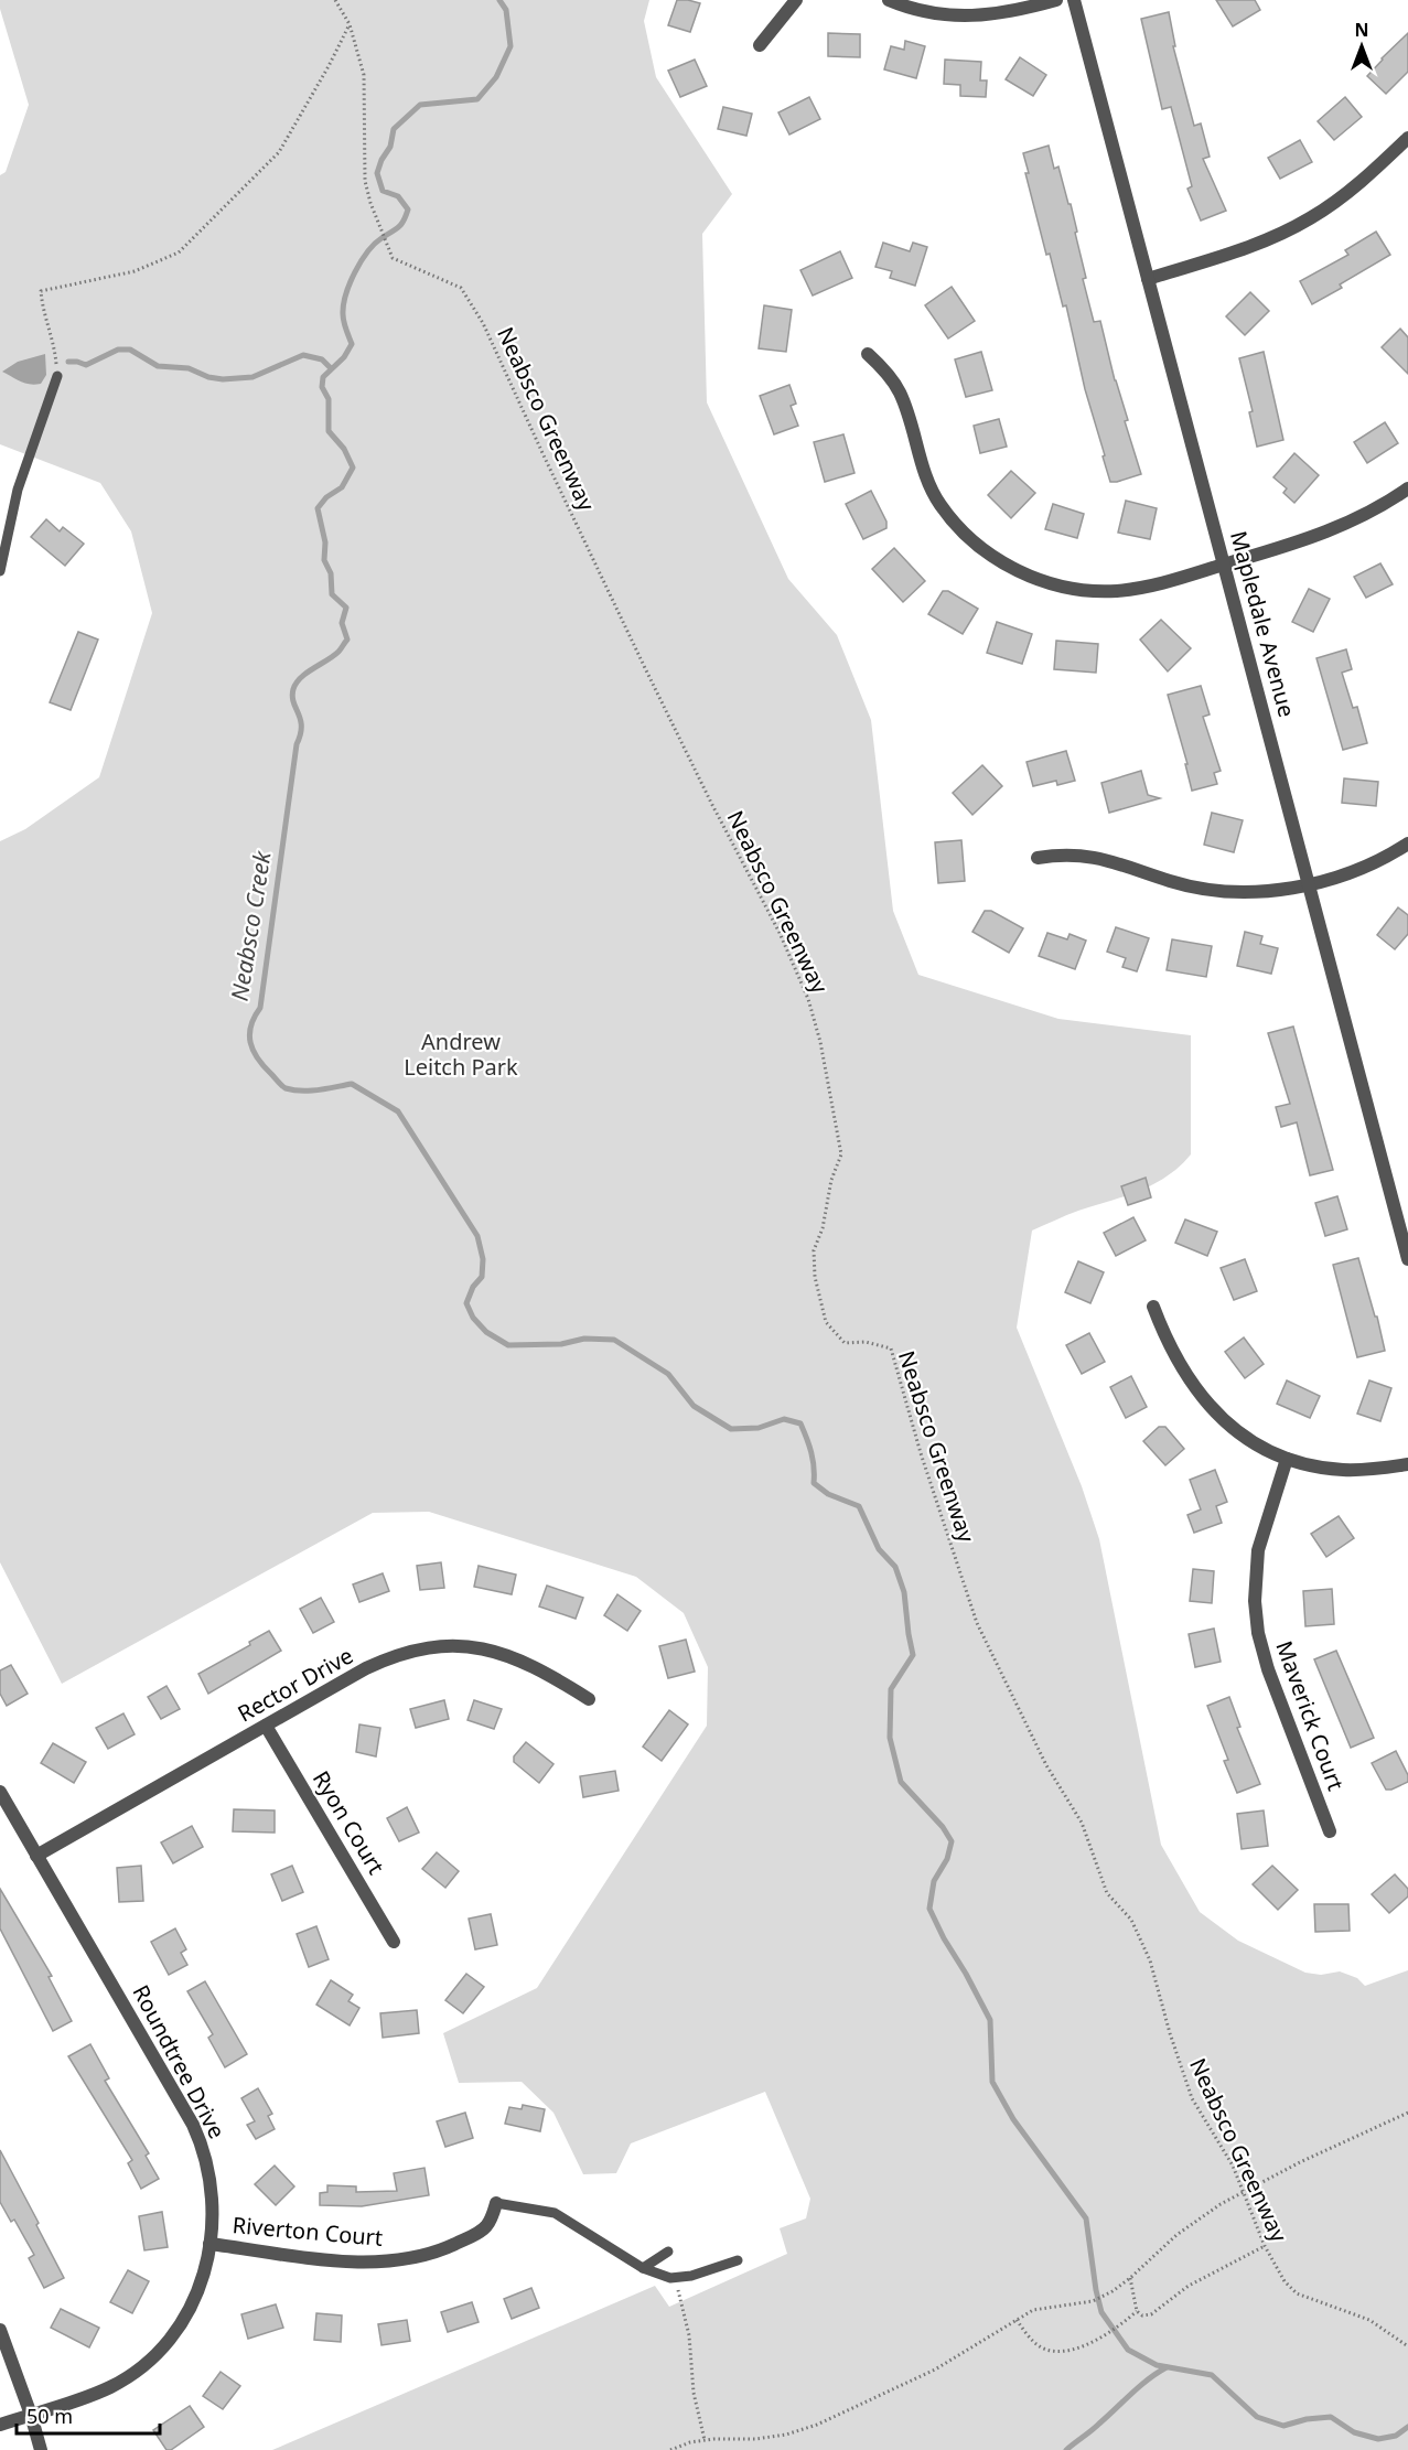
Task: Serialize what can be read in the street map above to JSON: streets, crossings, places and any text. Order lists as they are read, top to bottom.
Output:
{
  "streets": {
    "street": [
      "Mapledale Avenue",
      "Rector Drive",
      "Maverick Court",
      "Ryon Court",
      "Roundtree Drive",
      "Riverton Court"
    ],
    "path": ["Neabsco Greenway"]
  },
  "crossings": [
    ["Rector Drive", "Ryon Court"],
    ["Rector Drive", "Roundtree Drive"],
    ["Roundtree Drive", "Riverton Court"]
  ],
  "water": ["Neabsco Creek"],
  "parks": ["Andrew Leitch Park"],
  "scale_bar": "50 m",
  "north": "top"
}
